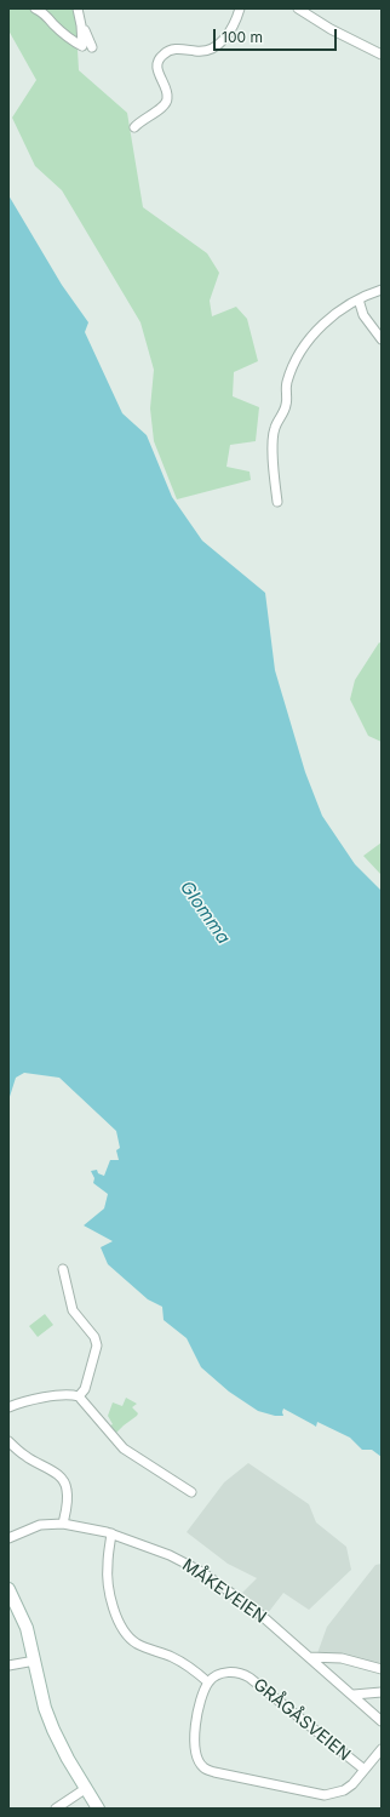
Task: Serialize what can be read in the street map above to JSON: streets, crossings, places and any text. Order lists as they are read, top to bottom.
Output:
{
  "streets": {
    "street": ["MÅKEVEIEN", "GRÅGÅSVEIEN"]
  },
  "water": ["Glomma"],
  "scale_bar": "100 m"
}
